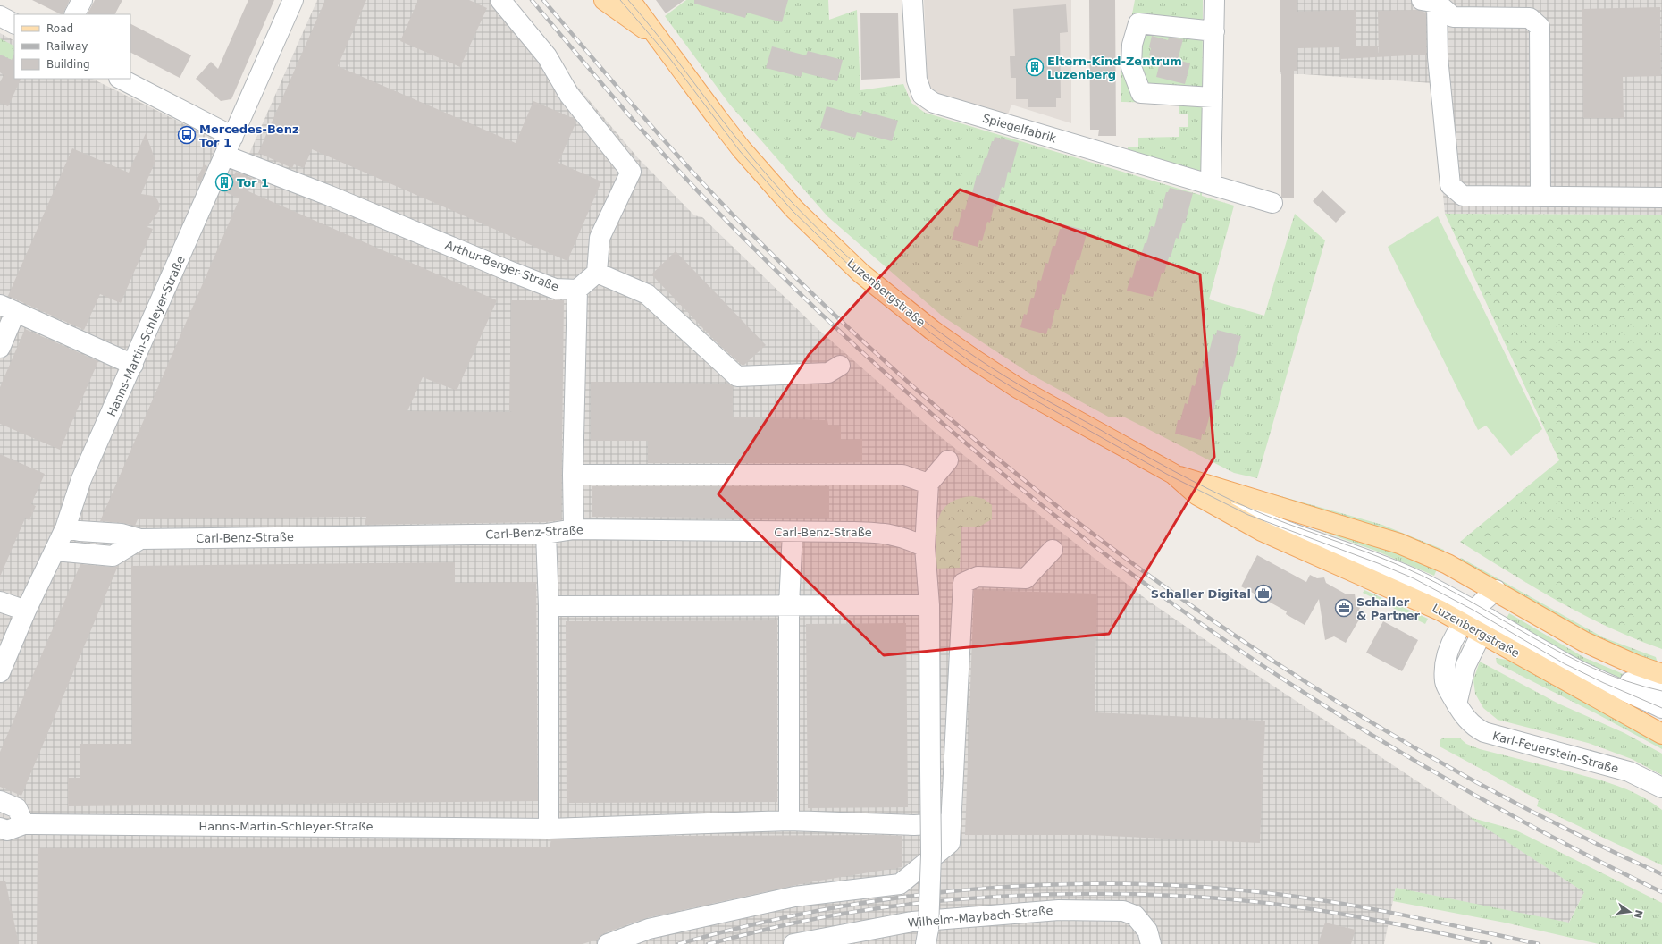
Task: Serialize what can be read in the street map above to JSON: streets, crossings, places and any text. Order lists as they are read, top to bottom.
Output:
{
  "streets": {
    "main road": ["Luzenbergstraße"],
    "street": [
      "Spiegelfabrik",
      "Arthur-Berger-Straße",
      "Hanns-Martin-Schleyer-Straße",
      "Carl-Benz-Straße",
      "Karl-Feuerstein-Straße",
      "Wilhelm-Maybach-Straße"
    ]
  },
  "crossings": [
    ["Arthur-Berger-Straße", "Hanns-Martin-Schleyer-Straße"],
    ["Luzenbergstraße", "Karl-Feuerstein-Straße"],
    ["Hanns-Martin-Schleyer-Straße", "Carl-Benz-Straße"]
  ],
  "places": {
    "building": ["Eltern-Kind-Zentrum Luzenberg", "Tor 1"],
    "bus stop": ["Mercedes-Benz Tor 1"],
    "office": ["Schaller Digital", "Schaller & Partner"]
  },
  "legend": ["Road", "Railway", "Building"],
  "north": "right"
}
